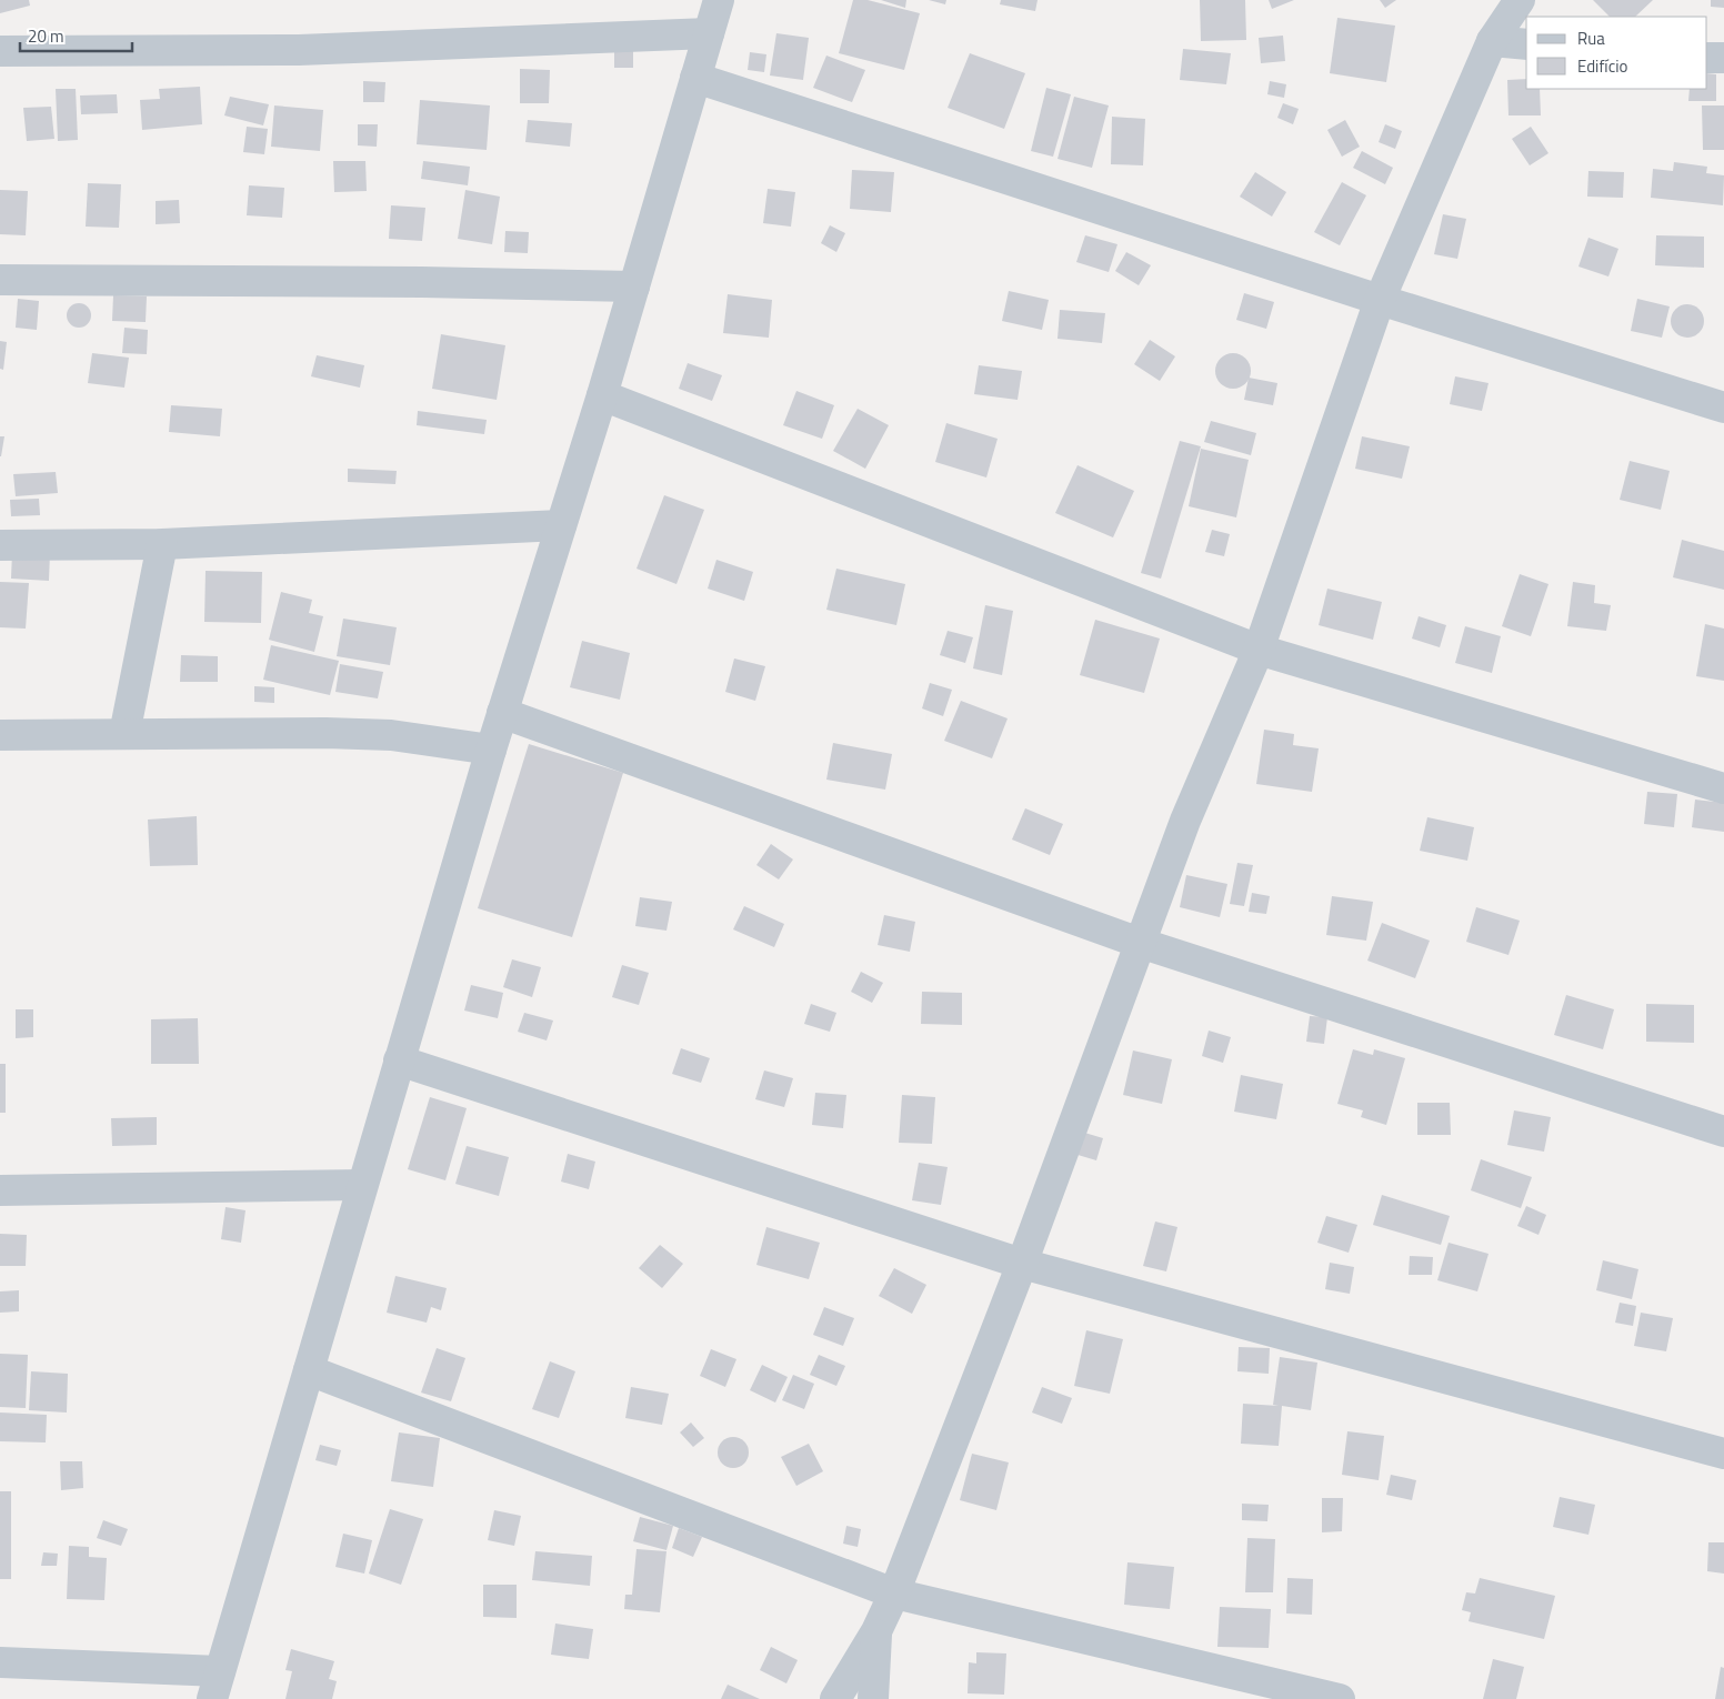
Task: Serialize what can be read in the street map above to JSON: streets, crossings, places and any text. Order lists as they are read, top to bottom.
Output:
{
  "legend": ["Rua", "Edifício"],
  "scale_bar": "20 m"
}
